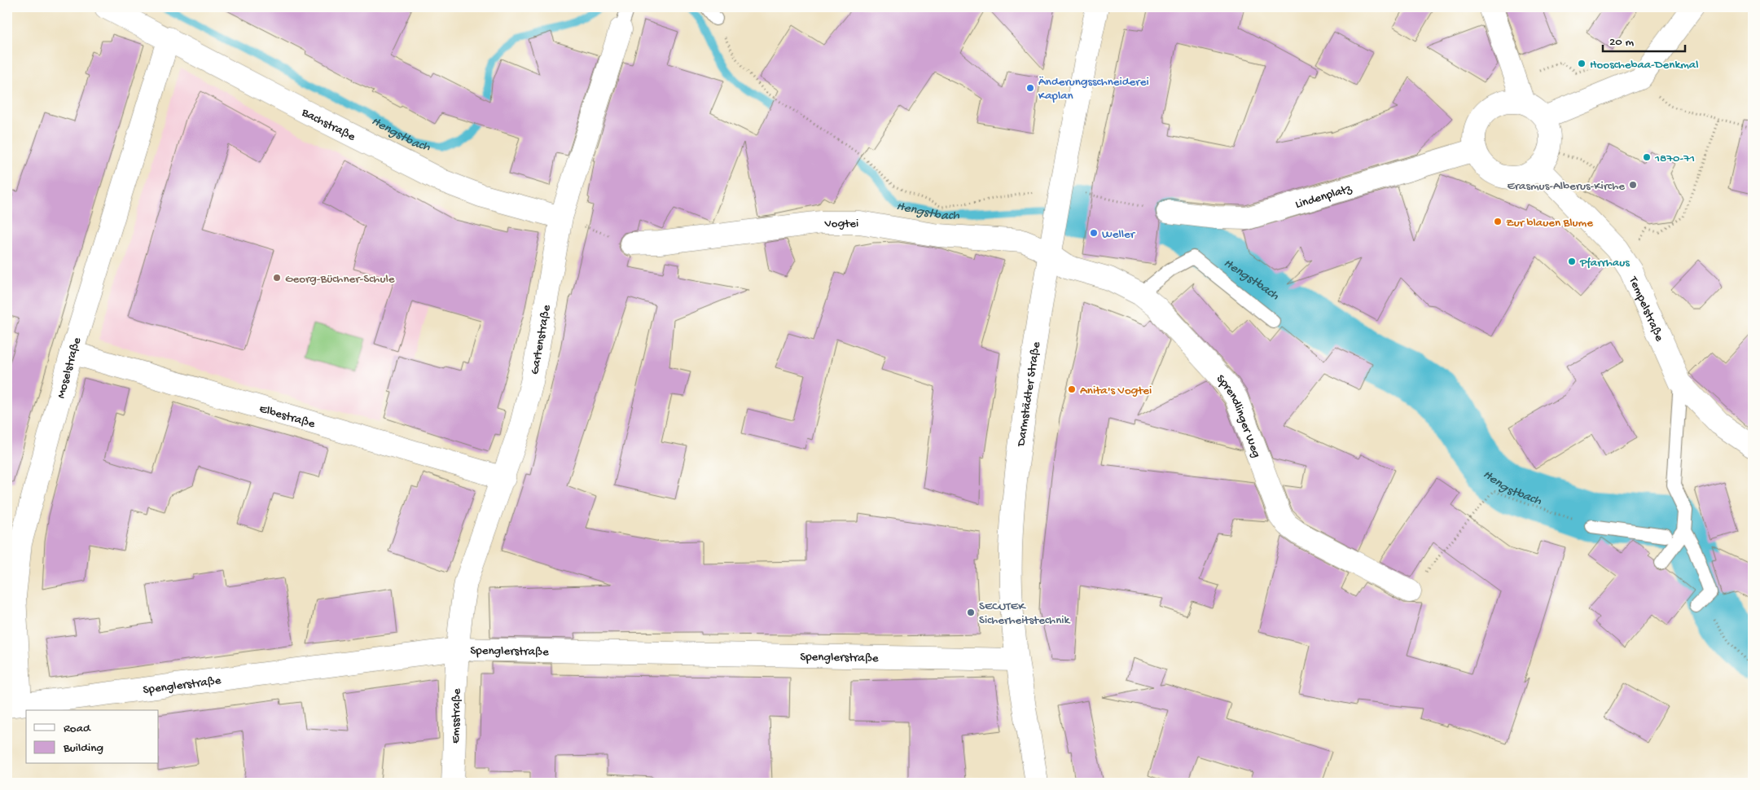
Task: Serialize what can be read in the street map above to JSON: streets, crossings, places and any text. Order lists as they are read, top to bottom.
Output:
{
  "streets": {
    "street": [
      "Bachstraße",
      "Lindenplatz",
      "Vogtei",
      "Tempelstraße",
      "Gartenstraße",
      "Moselstraße",
      "Darmstädter Straße",
      "Elbestraße",
      "Sprendlinger Weg",
      "Spenglerstraße",
      "Emsstraße"
    ]
  },
  "crossings": [
    ["Bachstraße", "Gartenstraße"],
    ["Bachstraße", "Moselstraße"],
    ["Lindenplatz", "Tempelstraße"],
    ["Vogtei", "Darmstädter Straße"],
    ["Vogtei", "Sprendlinger Weg"],
    ["Gartenstraße", "Elbestraße"],
    ["Gartenstraße", "Spenglerstraße"],
    ["Gartenstraße", "Emsstraße"],
    ["Moselstraße", "Elbestraße"],
    ["Moselstraße", "Spenglerstraße"],
    ["Darmstädter Straße", "Sprendlinger Weg"],
    ["Darmstädter Straße", "Spenglerstraße"],
    ["Spenglerstraße", "Emsstraße"]
  ],
  "water": ["Hengstbach"],
  "places": [
    "Hooschebaa-Denkmal",
    "Änderungsschneiderei Kaplan",
    "1870-71",
    "Erasmus-Alberus-Kirche",
    "Zur blauen Blume",
    "Weller",
    "Pfarrhaus",
    "Georg-Büchner-Schule",
    "Anita's Vogtei",
    "SECUTEK Sicherheitstechnik"
  ],
  "legend": ["Road", "Building"],
  "scale_bar": "20 m"
}
